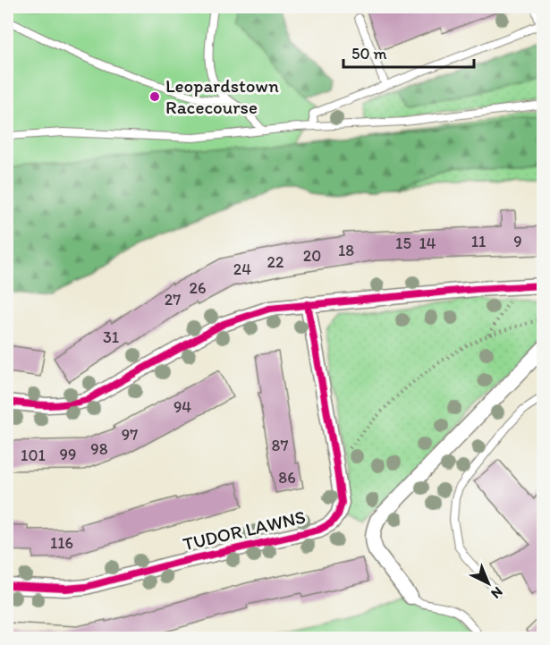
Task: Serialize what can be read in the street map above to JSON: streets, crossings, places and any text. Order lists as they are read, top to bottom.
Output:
{
  "streets": {
    "street": ["TUDOR LAWNS"]
  },
  "places": ["Leopardstown Racecourse"],
  "house_numbers": [
    "11",
    "9",
    "15",
    "14",
    "18",
    "20",
    "22",
    "24",
    "26",
    "27",
    "31",
    "94",
    "97",
    "87",
    "98",
    "99",
    "101",
    "86",
    "116"
  ],
  "scale_bar": "50 m",
  "north": "bottom right"
}
